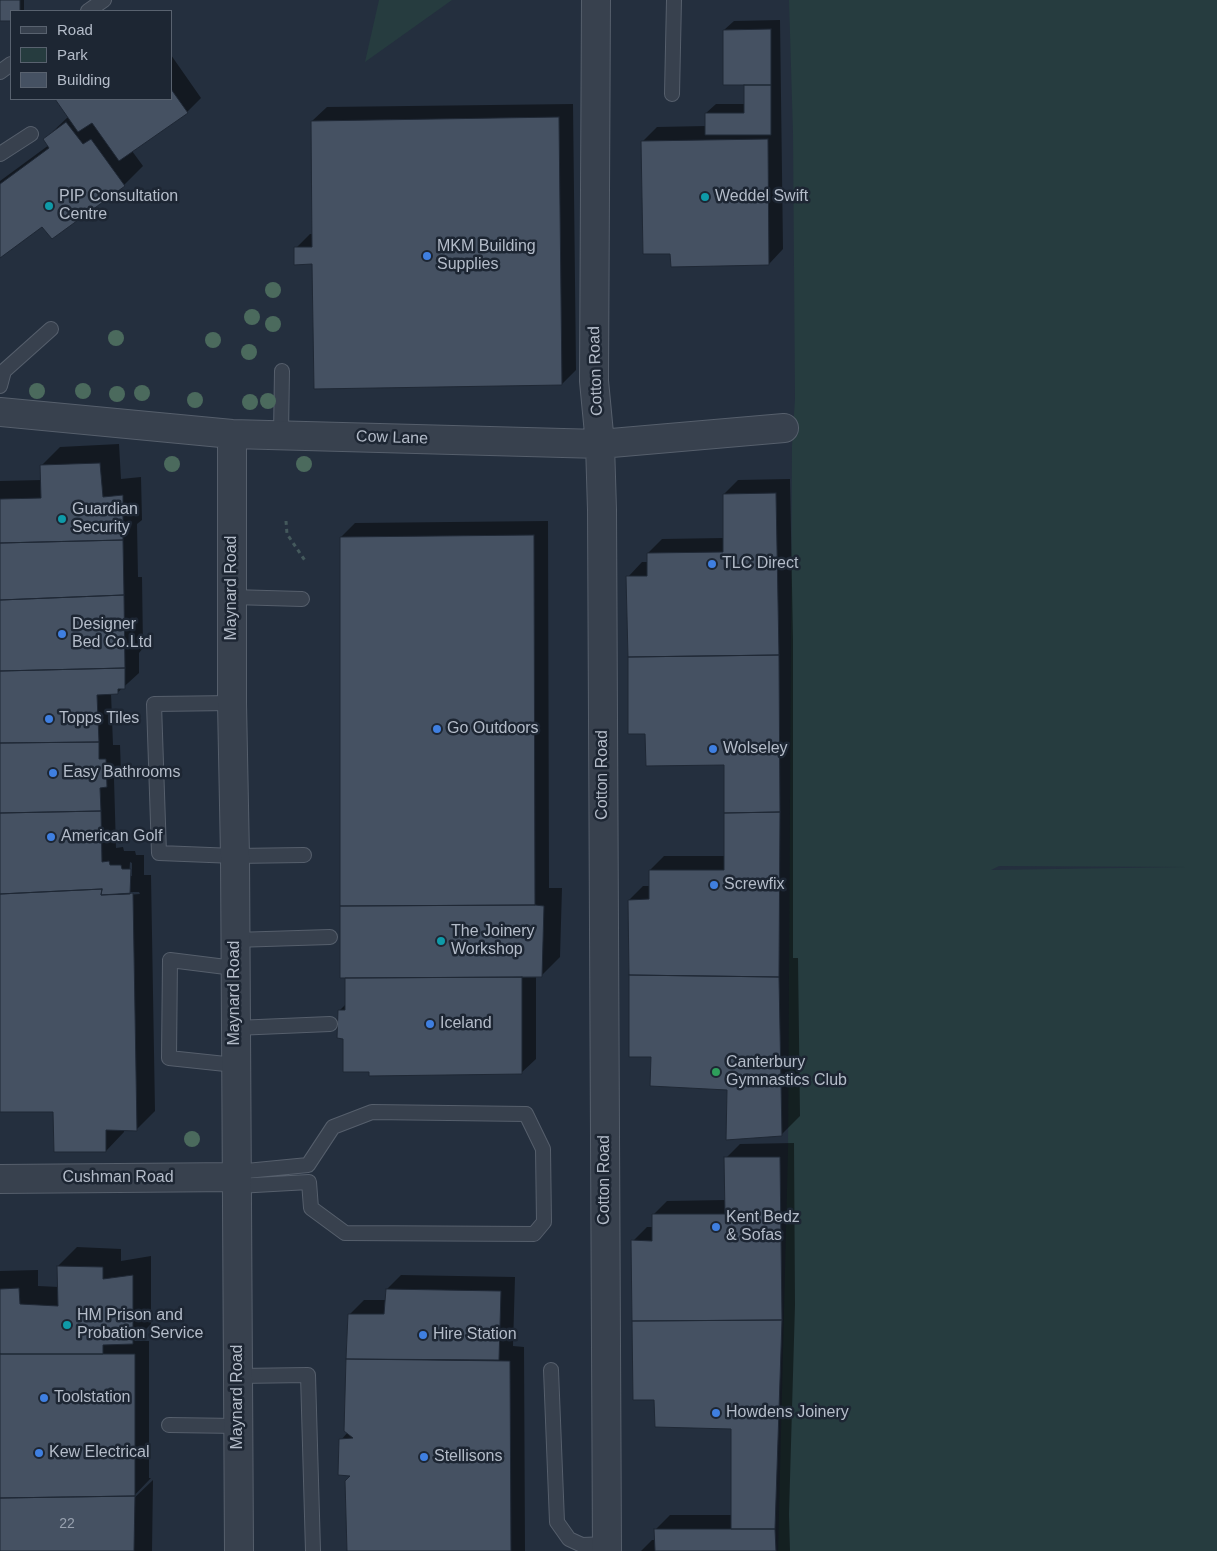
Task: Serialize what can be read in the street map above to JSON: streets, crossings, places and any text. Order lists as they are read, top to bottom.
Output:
{
  "streets": {
    "street": [
      "Cotton Road",
      "Cow Lane",
      "Maynard Road",
      "Cushman Road"
    ]
  },
  "crossings": [
    ["Cotton Road", "Cow Lane"],
    ["Cow Lane", "Maynard Road"],
    ["Maynard Road", "Cushman Road"]
  ],
  "places": [
    "Weddel Swift",
    "PIP Consultation Centre",
    "MKM Building Supplies",
    "Guardian Security",
    "TLC Direct",
    "Designer Bed Co.Ltd",
    "Topps Tiles",
    "Go Outdoors",
    "Wolseley",
    "Easy Bathrooms",
    "American Golf",
    "Screwfix",
    "The Joinery Workshop",
    "Iceland",
    "Canterbury Gymnastics Club",
    "Kent Bedz & Sofas",
    "HM Prison and Probation Service",
    "Hire Station",
    "Toolstation",
    "Howdens Joinery",
    "Kew Electrical",
    "Stellisons"
  ],
  "house_numbers": ["22"],
  "legend": ["Road", "Park", "Building"]
}
